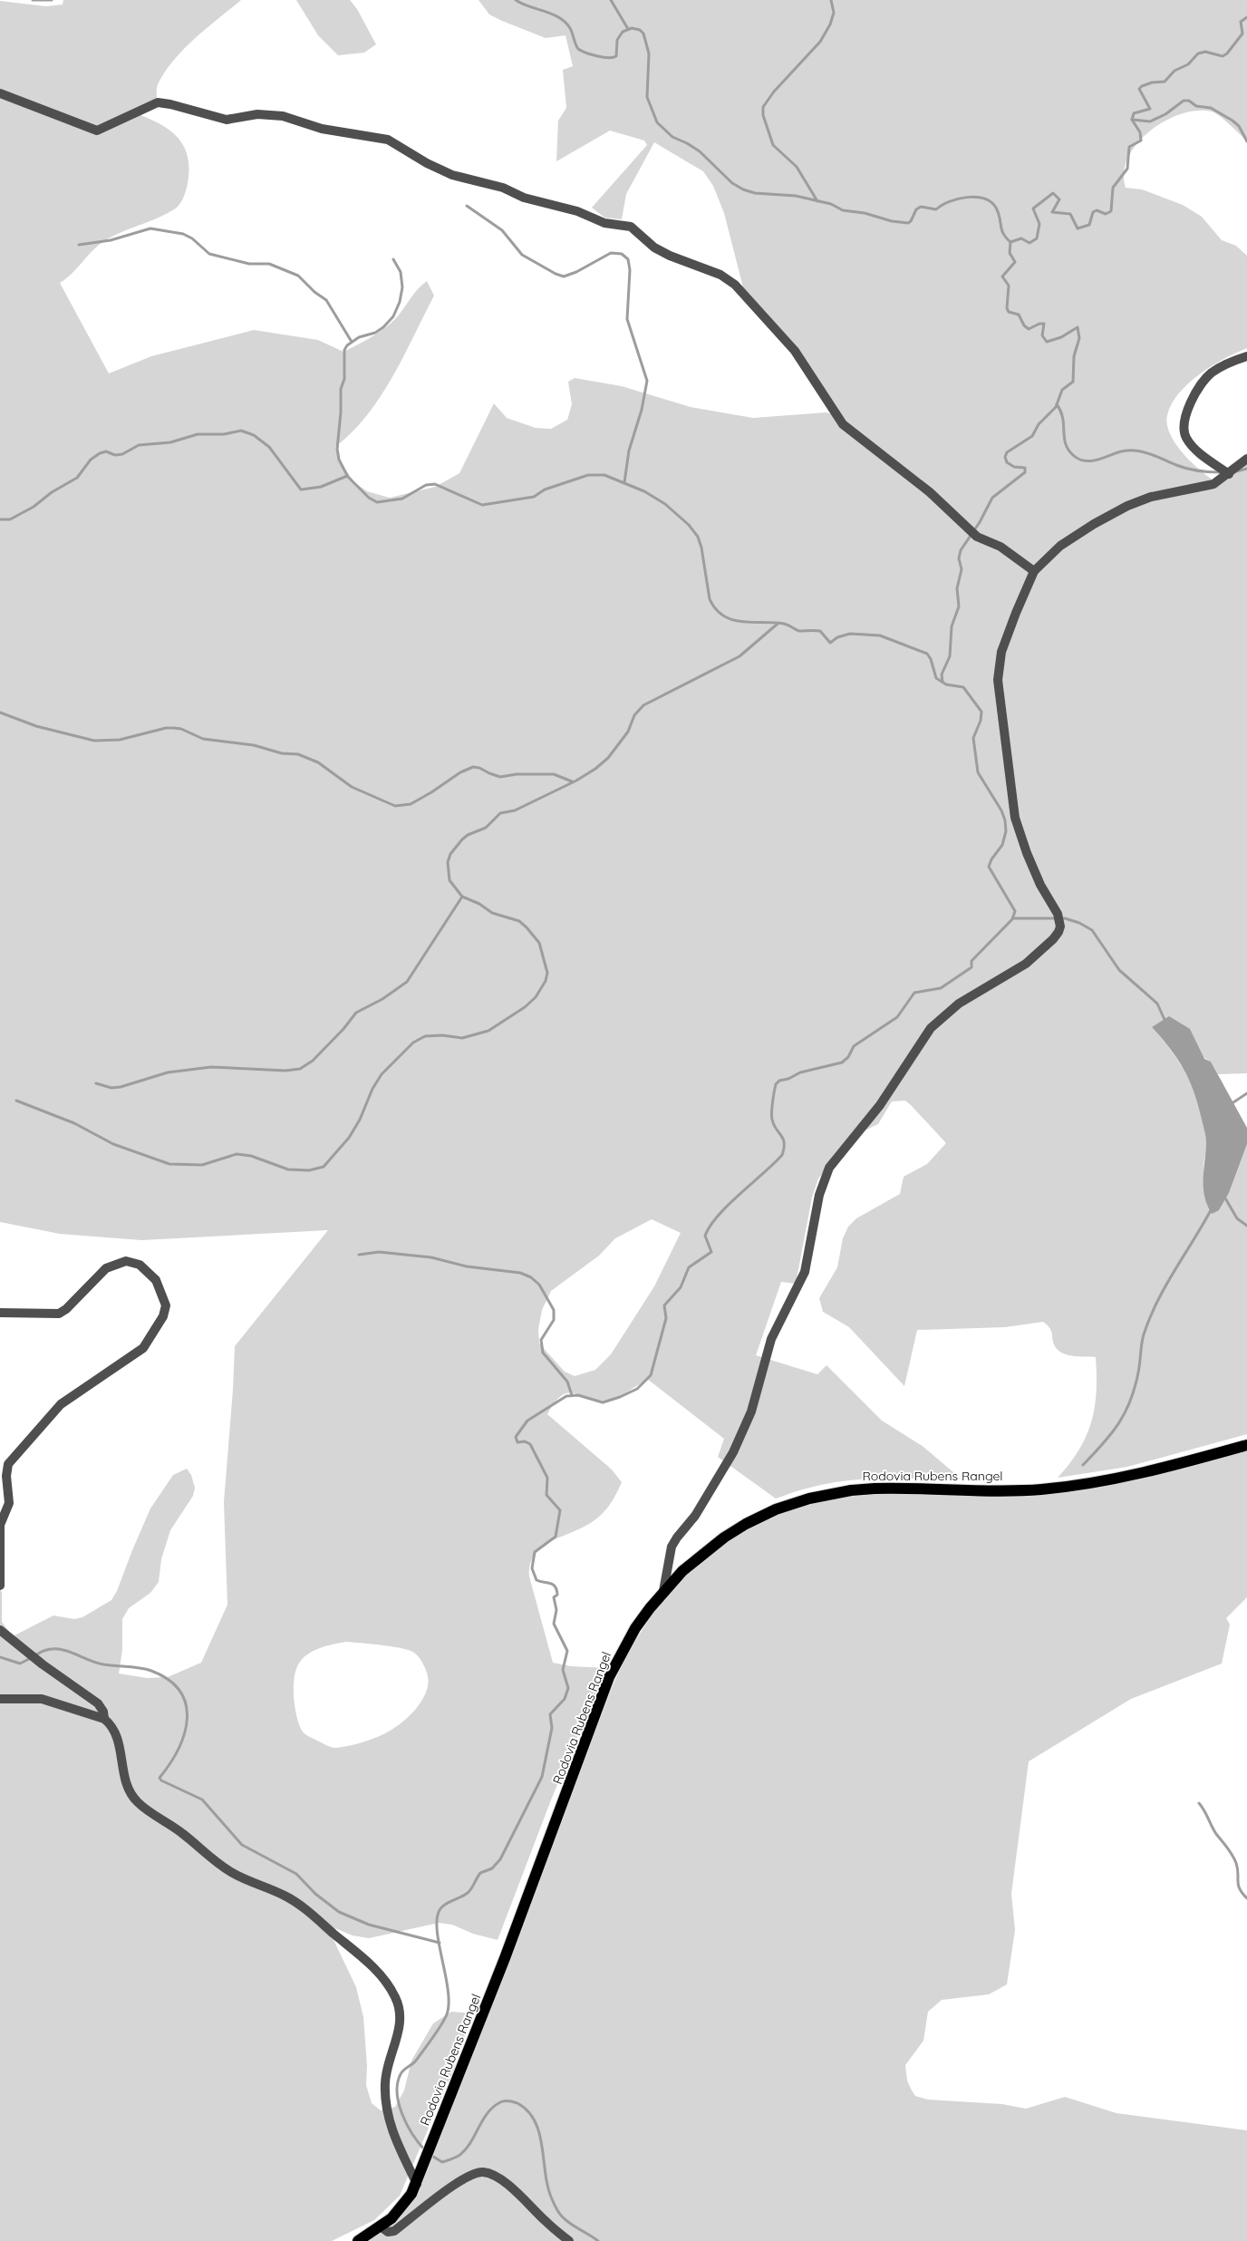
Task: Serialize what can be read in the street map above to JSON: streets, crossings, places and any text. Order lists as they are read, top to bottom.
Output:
{
  "streets": {
    "main road": ["Rodovia Rubens Rangel"]
  }
}
